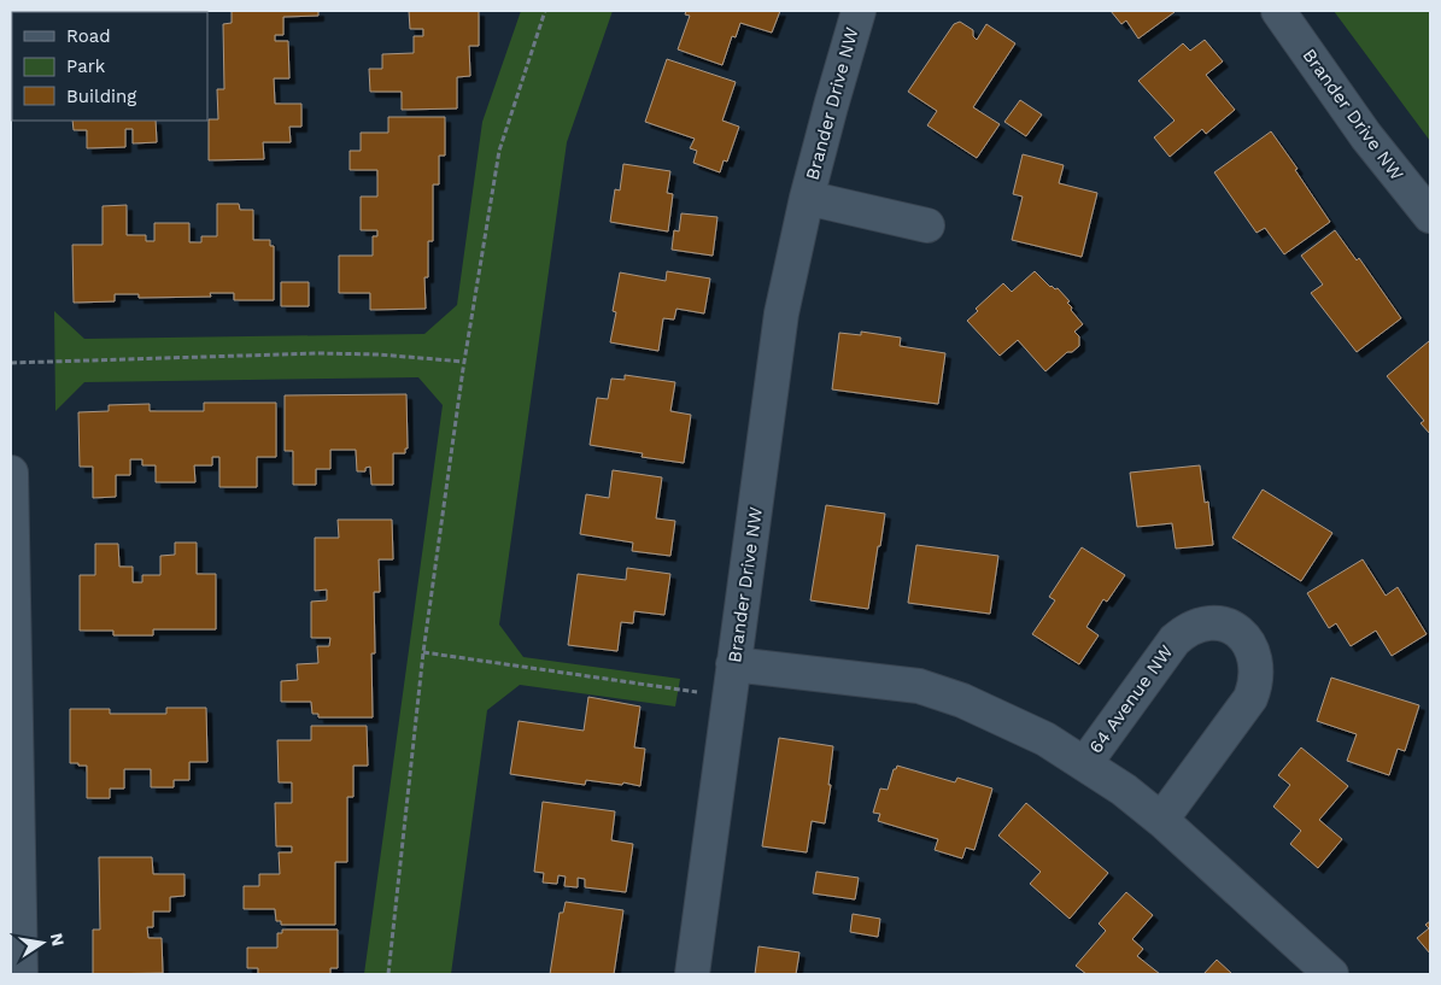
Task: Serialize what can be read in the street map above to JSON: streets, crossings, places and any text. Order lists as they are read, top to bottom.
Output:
{
  "streets": {
    "street": ["Brander Drive NW", "64 Avenue NW"]
  },
  "crossings": [
    ["Brander Drive NW", "64 Avenue NW"]
  ],
  "legend": ["Road", "Park", "Building"],
  "north": "right"
}
